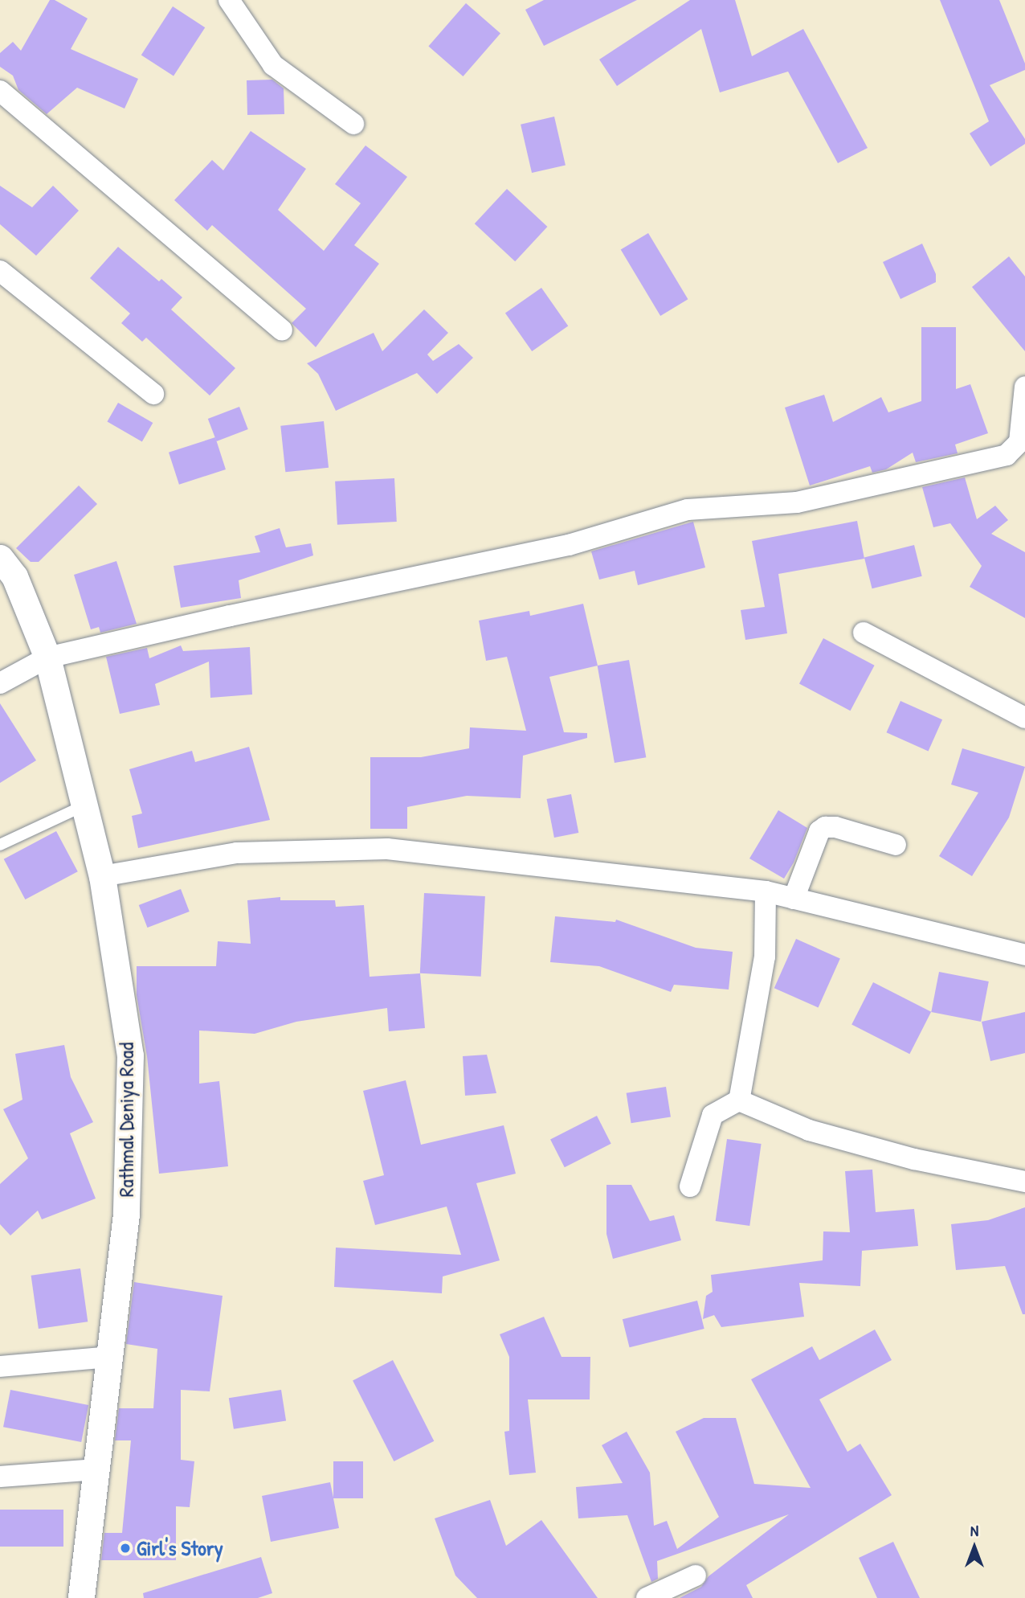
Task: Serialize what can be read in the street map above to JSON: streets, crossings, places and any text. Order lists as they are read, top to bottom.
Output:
{
  "streets": {
    "street": ["Rathmal Deniya Road"]
  },
  "places": ["Girl's Story"],
  "north": "top"
}
